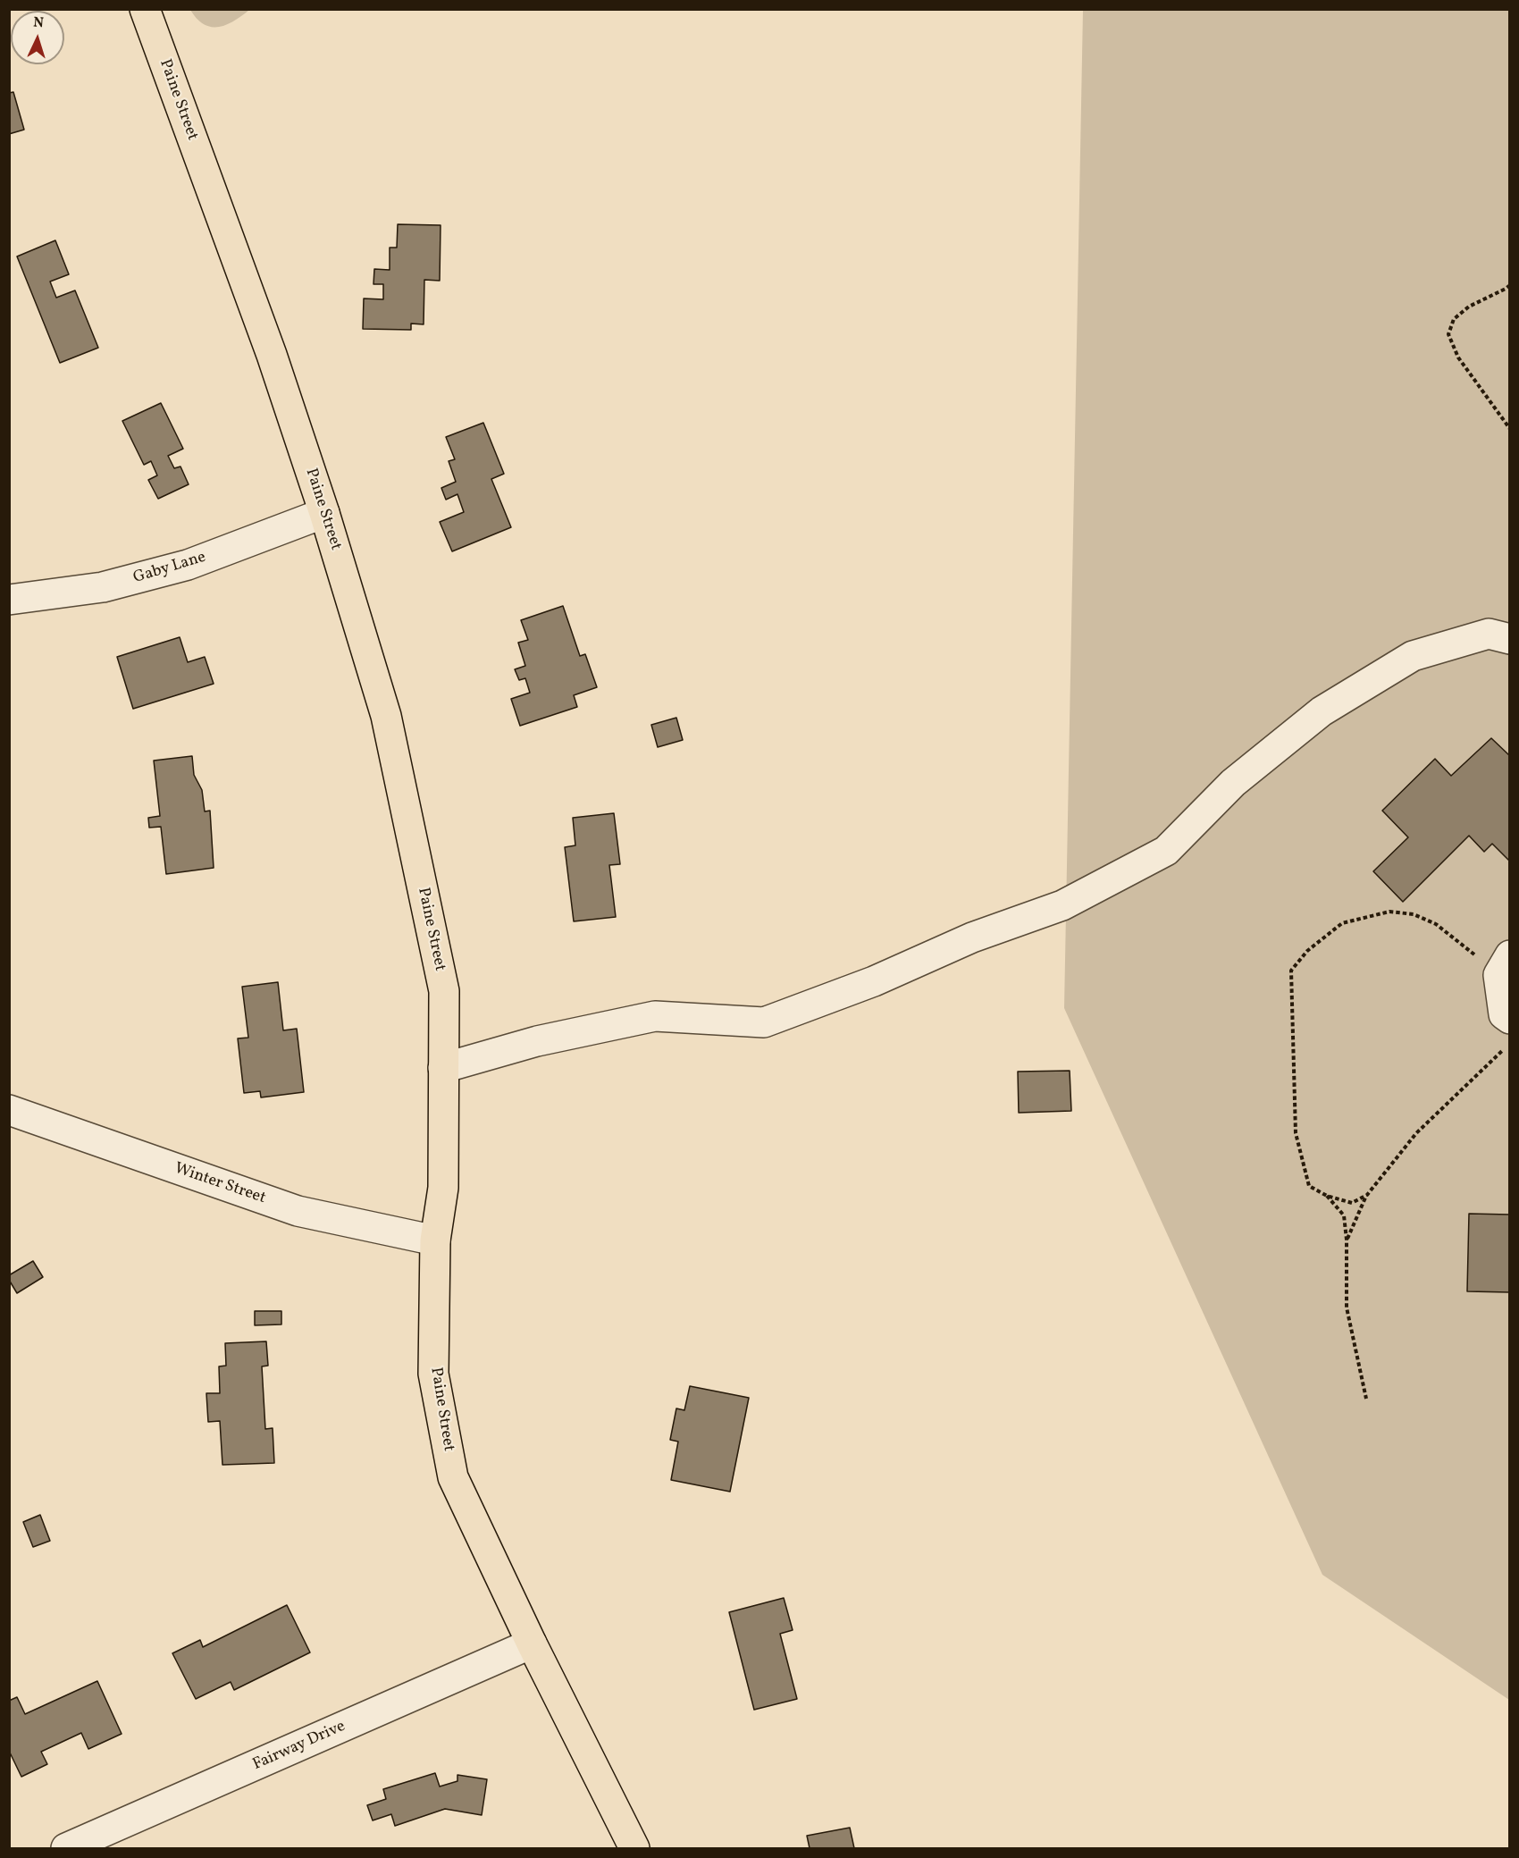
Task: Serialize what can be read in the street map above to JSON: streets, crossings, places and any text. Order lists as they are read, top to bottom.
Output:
{
  "streets": {
    "main road": ["Paine Street"],
    "street": ["Gaby Lane", "Winter Street", "Fairway Drive"]
  },
  "crossings": [
    ["Paine Street", "Gaby Lane"],
    ["Paine Street", "Winter Street"],
    ["Paine Street", "Fairway Drive"]
  ],
  "north": "top"
}
